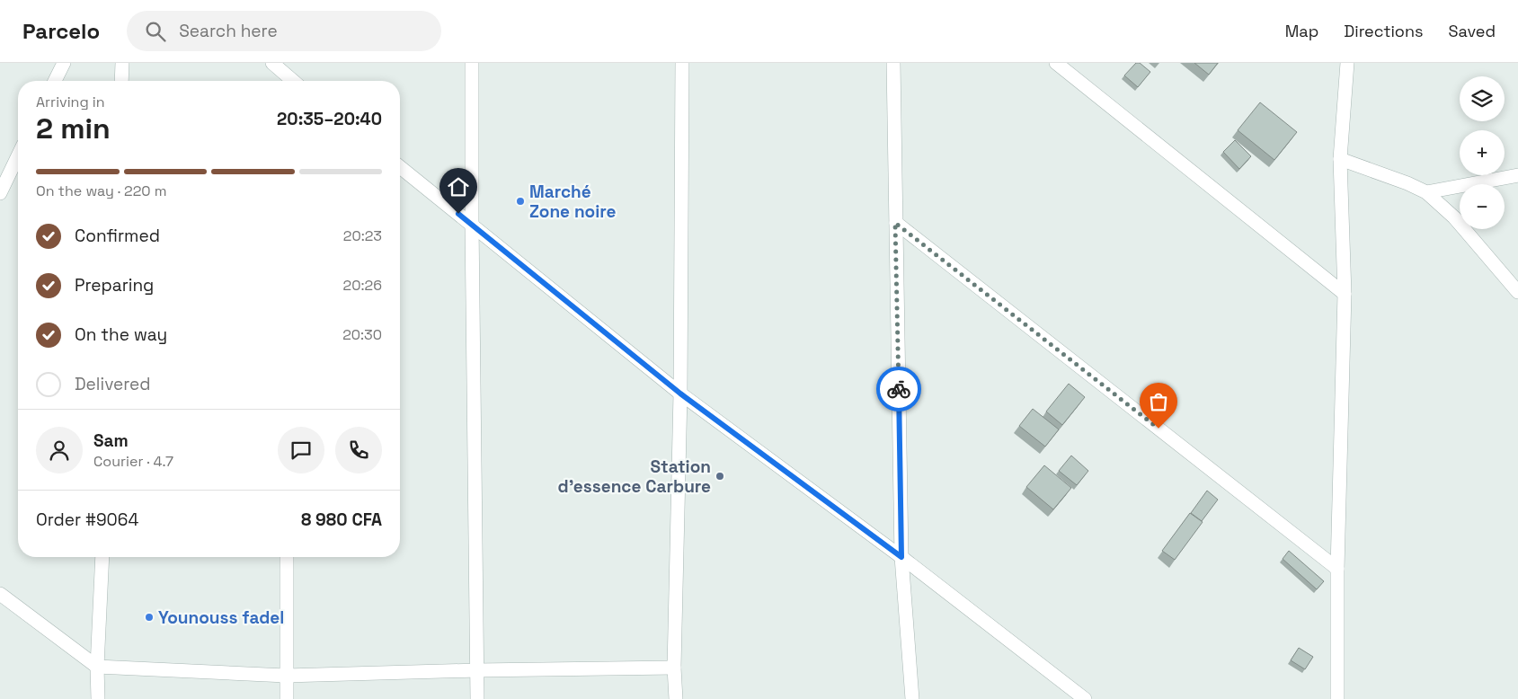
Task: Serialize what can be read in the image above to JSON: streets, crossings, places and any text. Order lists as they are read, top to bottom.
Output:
{
  "places": ["Marché Zone noire", "Station d'essence Carbure", "Younouss fadel"],
  "page": {
    "header": "Parcelo",
    "search": "Search here",
    "nav": ["Map", "Directions", "Saved"],
    "map_buttons": ["+", "−"],
    "heading": ["2 min", "Arriving in", "20:35–20:40"],
    "panel": [
      "Sam",
      "Courier · 4.7",
      "Order #9064",
      "8 980 CFA"
    ],
    "bar": "On the way · 220 m",
    "list": [
      ["Confirmed", "20:23"],
      ["Preparing", "20:26"],
      ["On the way", "20:30"],
      "Delivered"
    ]
  }
}
